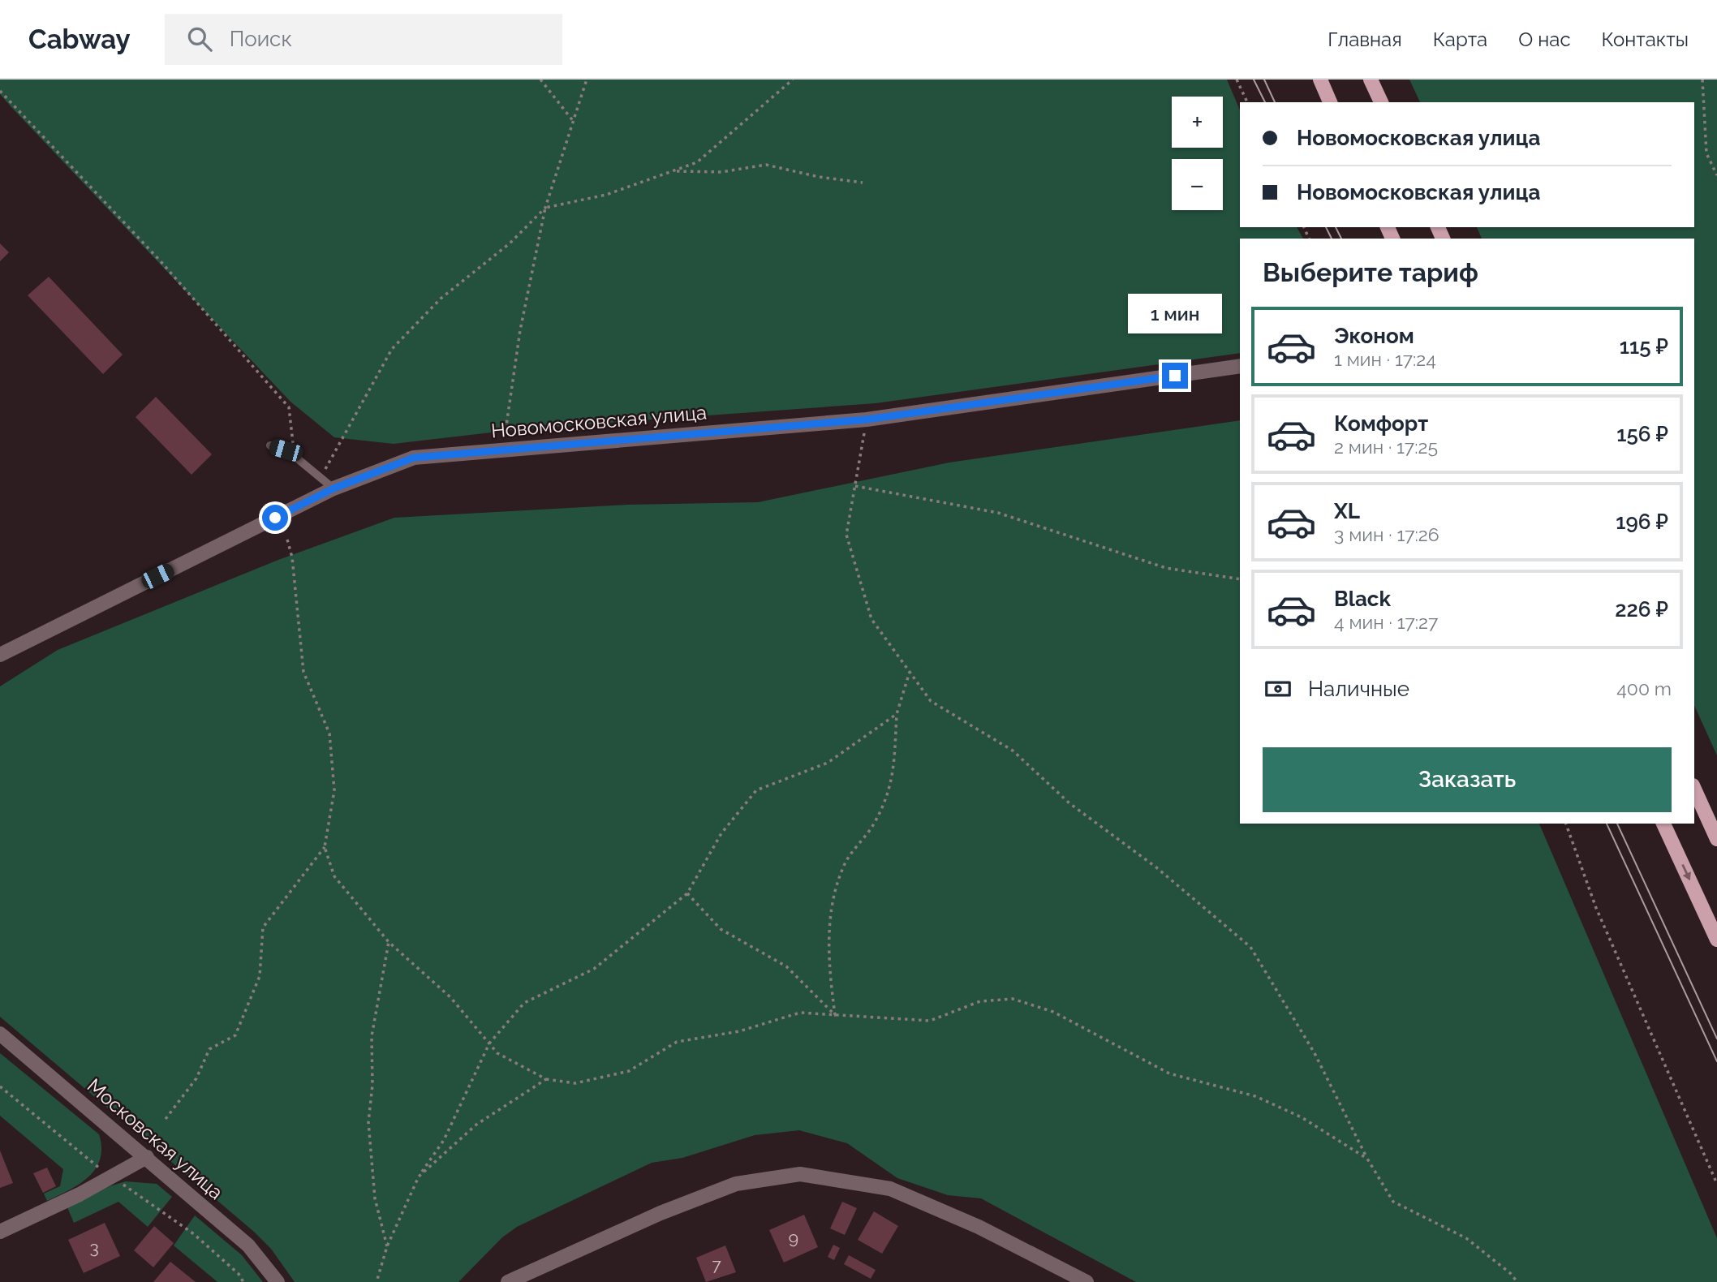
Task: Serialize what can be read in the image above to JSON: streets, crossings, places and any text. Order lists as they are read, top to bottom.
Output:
{
  "streets": {
    "street": ["Новомосковская улица", "Московская улица"]
  },
  "house_numbers": ["9", "3", "7"],
  "page": {
    "header": "Cabway",
    "search": "Поиск",
    "nav": [
      "Главная",
      "Карта",
      "О нас",
      "Контакты"
    ],
    "map_buttons": ["+", "−"],
    "banner": ["Новомосковская улица", "Новомосковская улица"],
    "heading": "Выберите тариф",
    "bubble": "1 мин",
    "list": [
      {
        "name": "Эконом",
        "note": "1 мин · 17:24",
        "value": "115 ₽"
      },
      {
        "name": "Комфорт",
        "note": "2 мин · 17:25",
        "value": "156 ₽"
      },
      {
        "name": "XL",
        "note": "3 мин · 17:26",
        "value": "196 ₽"
      },
      {
        "name": "Black",
        "note": "4 мин · 17:27",
        "value": "226 ₽"
      }
    ],
    "pay": ["Наличные", "400 m"],
    "buttons": "Заказать"
  }
}
